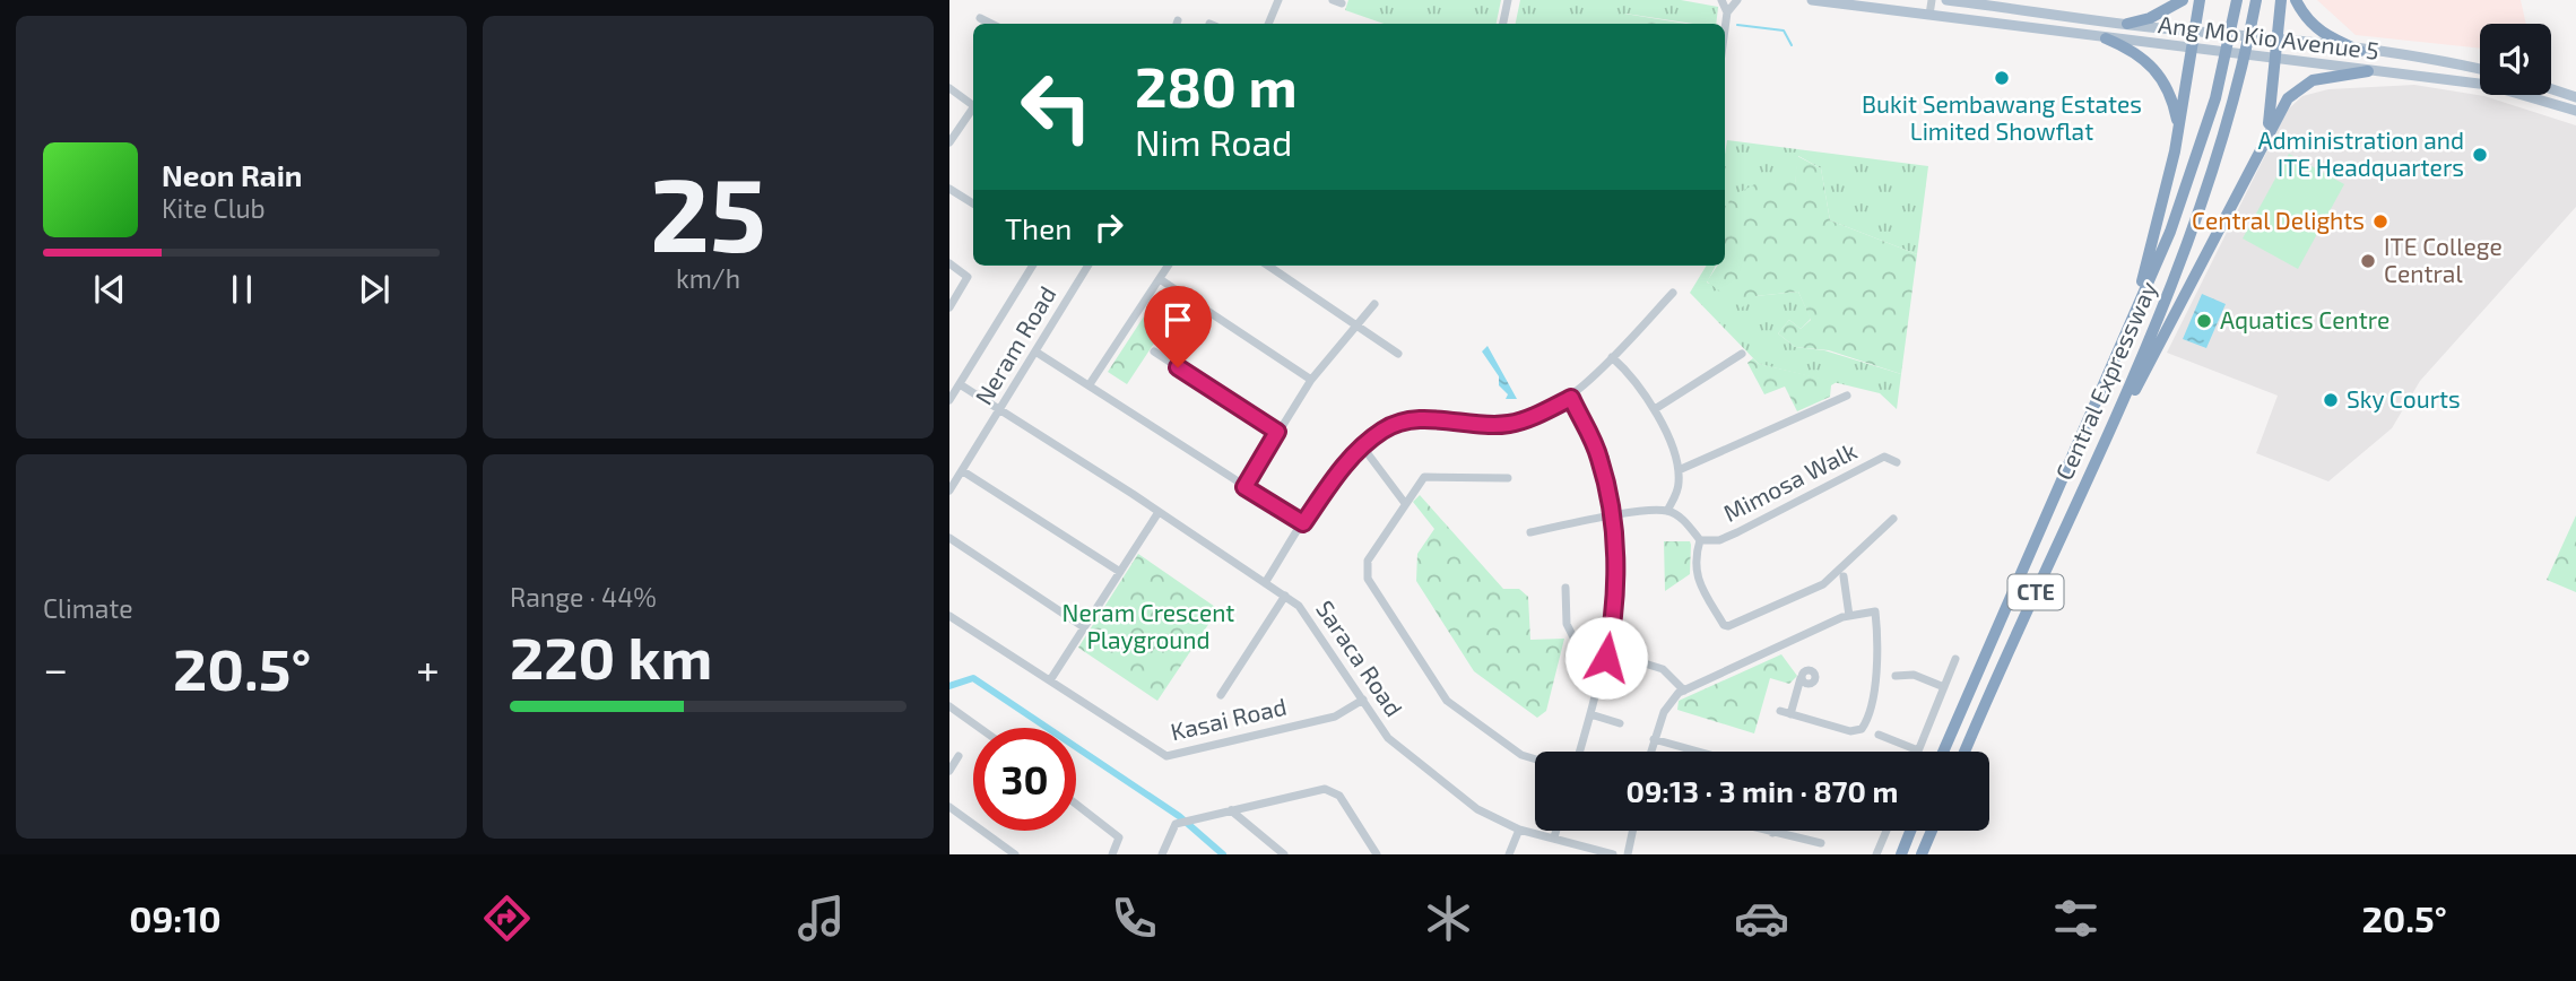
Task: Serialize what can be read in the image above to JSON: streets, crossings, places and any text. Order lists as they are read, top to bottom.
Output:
{
  "streets": {
    "highway": ["Central Expressway", "CTE"],
    "main road": ["Ang Mo Kio Avenue 5"],
    "street": [
      "Neram Road",
      "Mimosa Walk",
      "Saraca Road",
      "Kasai Road"
    ]
  },
  "crossings": [
    ["Neram Road", "Saraca Road"],
    ["Saraca Road", "Kasai Road"]
  ],
  "parks": ["Neram Crescent Playground"],
  "places": [
    "Bukit Sembawang Estates Limited Showflat",
    "Administration and ITE Headquarters",
    "Central Delights",
    "ITE College Central",
    "Aquatics Centre",
    "Sky Courts"
  ],
  "page": {
    "tile": [
      ["25", "km/h"],
      "Climate",
      ["Range · 44%", "220 km"]
    ],
    "turn": ["280 m", "Nim Road"],
    "song": ["Neon Rain", "Kite Club"],
    "then": "Then",
    "heat": ["−", "20.5°", "+"],
    "limit": "30",
    "trip": "09:13 · 3 min · 870 m",
    "tabs": ["09:10", "20.5°"]
  }
}
